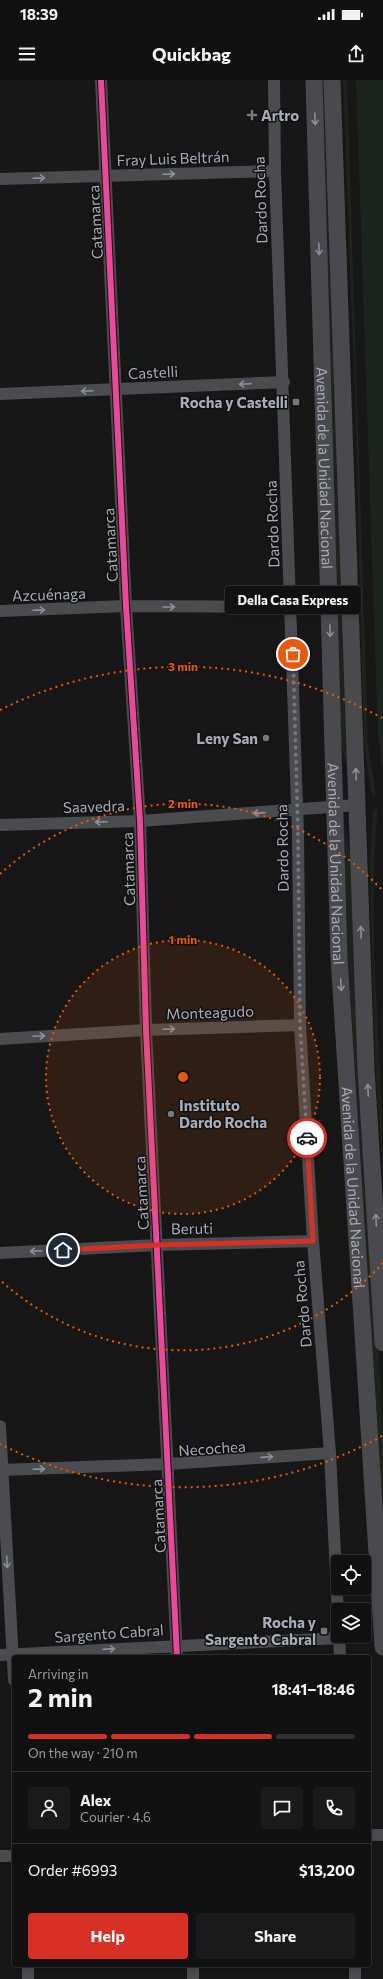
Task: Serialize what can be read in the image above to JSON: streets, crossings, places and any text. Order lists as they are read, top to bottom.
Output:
{
  "streets": {
    "main road": ["Avenida de la Unidad Nacional"],
    "street": [
      "Fray Luis Beltrán",
      "Dardo Rocha",
      "Catamarca",
      "Castelli",
      "Azcuénaga",
      "Saavedra",
      "Monteagudo",
      "Beruti",
      "Necochea",
      "Sargento Cabral"
    ]
  },
  "crossings": [
    ["Fray Luis Beltrán", "Dardo Rocha"],
    ["Fray Luis Beltrán", "Catamarca"],
    ["Dardo Rocha", "Castelli"],
    ["Dardo Rocha", "Azcuénaga"],
    ["Dardo Rocha", "Saavedra"],
    ["Dardo Rocha", "Monteagudo"],
    ["Dardo Rocha", "Beruti"],
    ["Dardo Rocha", "Necochea"],
    ["Catamarca", "Castelli"],
    ["Catamarca", "Azcuénaga"],
    ["Catamarca", "Saavedra"],
    ["Catamarca", "Monteagudo"],
    ["Catamarca", "Beruti"],
    ["Catamarca", "Necochea"],
    ["Catamarca", "Sargento Cabral"],
    ["Avenida de la Unidad Nacional", "Saavedra"]
  ],
  "one_way": [
    "Fray Luis Beltrán",
    "Castelli",
    "Azcuénaga",
    "Saavedra",
    "Monteagudo",
    "Beruti",
    "Necochea",
    "Sargento Cabral"
  ],
  "places": {
    "health": ["Artro"],
    "transit": ["Rocha y Castelli", "Rocha y Sargento Cabral"],
    "other": ["Della Casa Express", "Leny San", "Instituto Dardo Rocha"]
  },
  "page": {
    "status": "18:39",
    "header": "Quickbag",
    "bubble": "Della Casa Express",
    "heading": ["2 min", "Arriving in", "18:41–18:46"],
    "panel": [
      "Alex",
      "Courier · 4.6",
      "Order #6993",
      "$13,200"
    ],
    "bar": "On the way · 210 m",
    "buttons": ["Help", "Share"]
  },
  "rings": ["3 min", "2 min", "1 min"]
}
